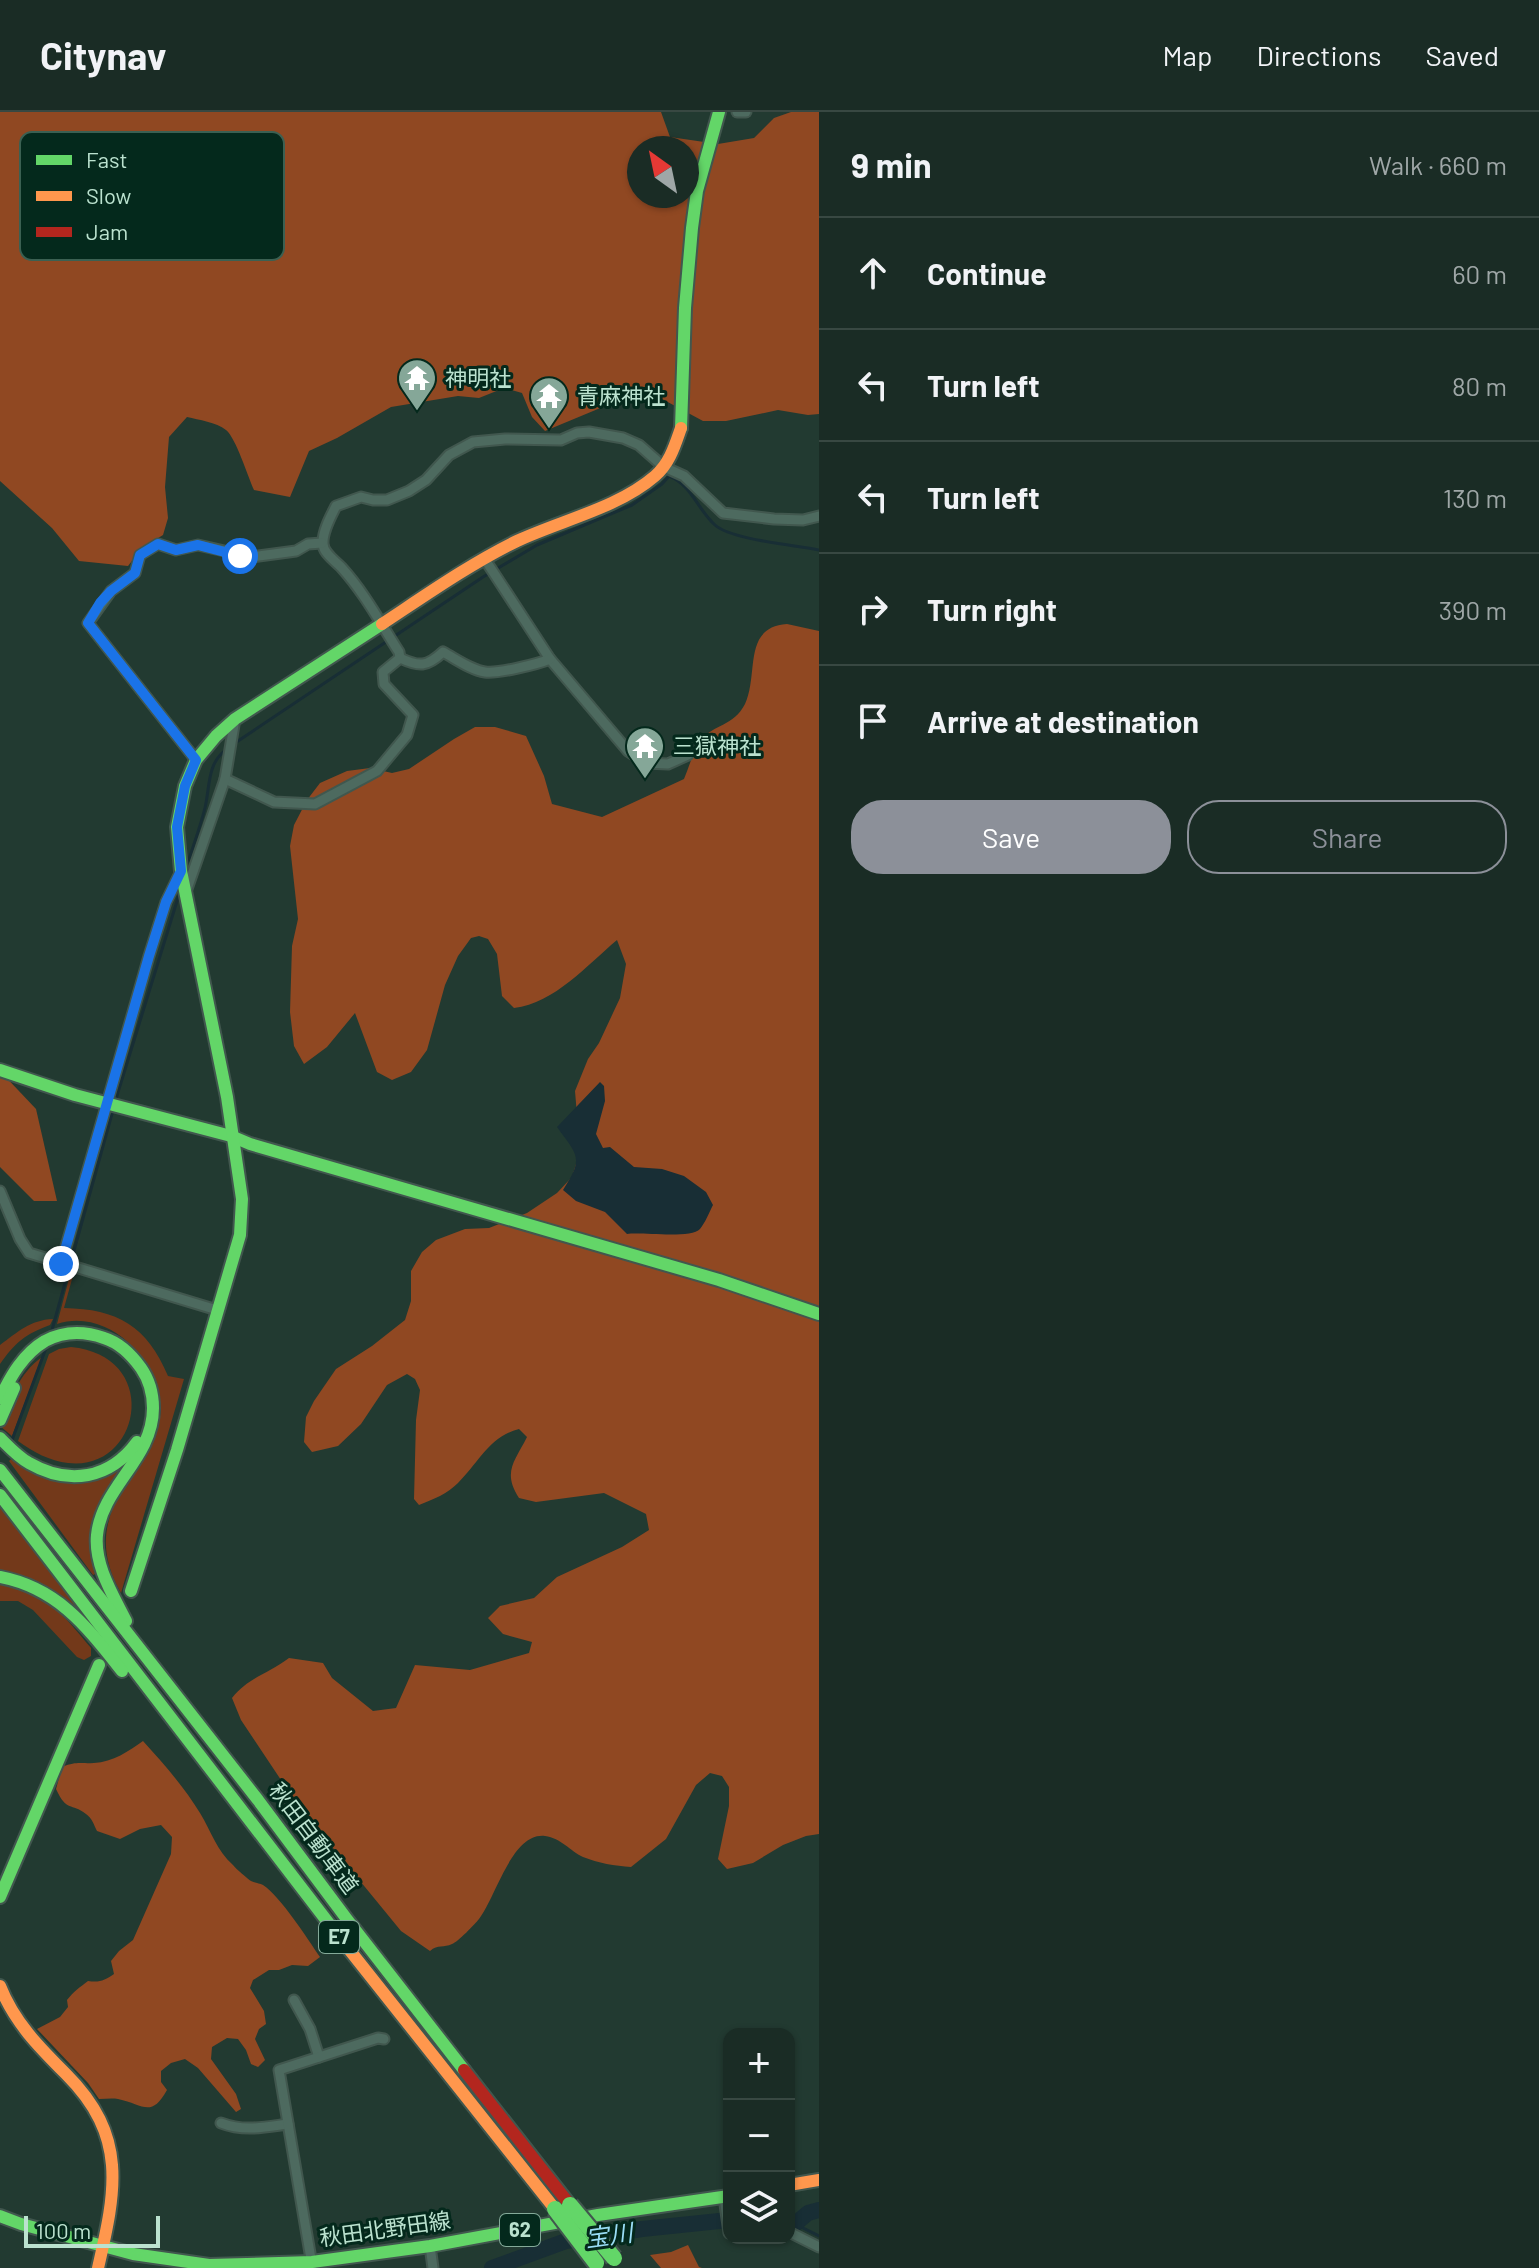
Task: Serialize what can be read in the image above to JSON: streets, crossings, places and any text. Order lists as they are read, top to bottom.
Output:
{
  "streets": {
    "main road": [
      "秋田自動車道",
      "E7",
      "秋田北野田線",
      "62"
    ]
  },
  "water": ["宝川"],
  "places": {
    "temple": ["神明社", "青麻神社", "三獄神社"]
  },
  "legend": ["Fast", "Slow", "Jam"],
  "scale_bar": "100 m",
  "north": "top left",
  "page": {
    "header": "Citynav",
    "nav": ["Map", "Directions", "Saved"],
    "heading": ["9 min", "Walk · 660 m"],
    "list": [
      ["Continue", "60 m"],
      ["Turn left", "80 m"],
      ["Turn left", "130 m"],
      ["Turn right", "390 m"],
      "Arrive at destination"
    ],
    "buttons": ["Save", "Share"],
    "map_buttons": ["+", "−"],
    "scale": "100 m"
  }
}
